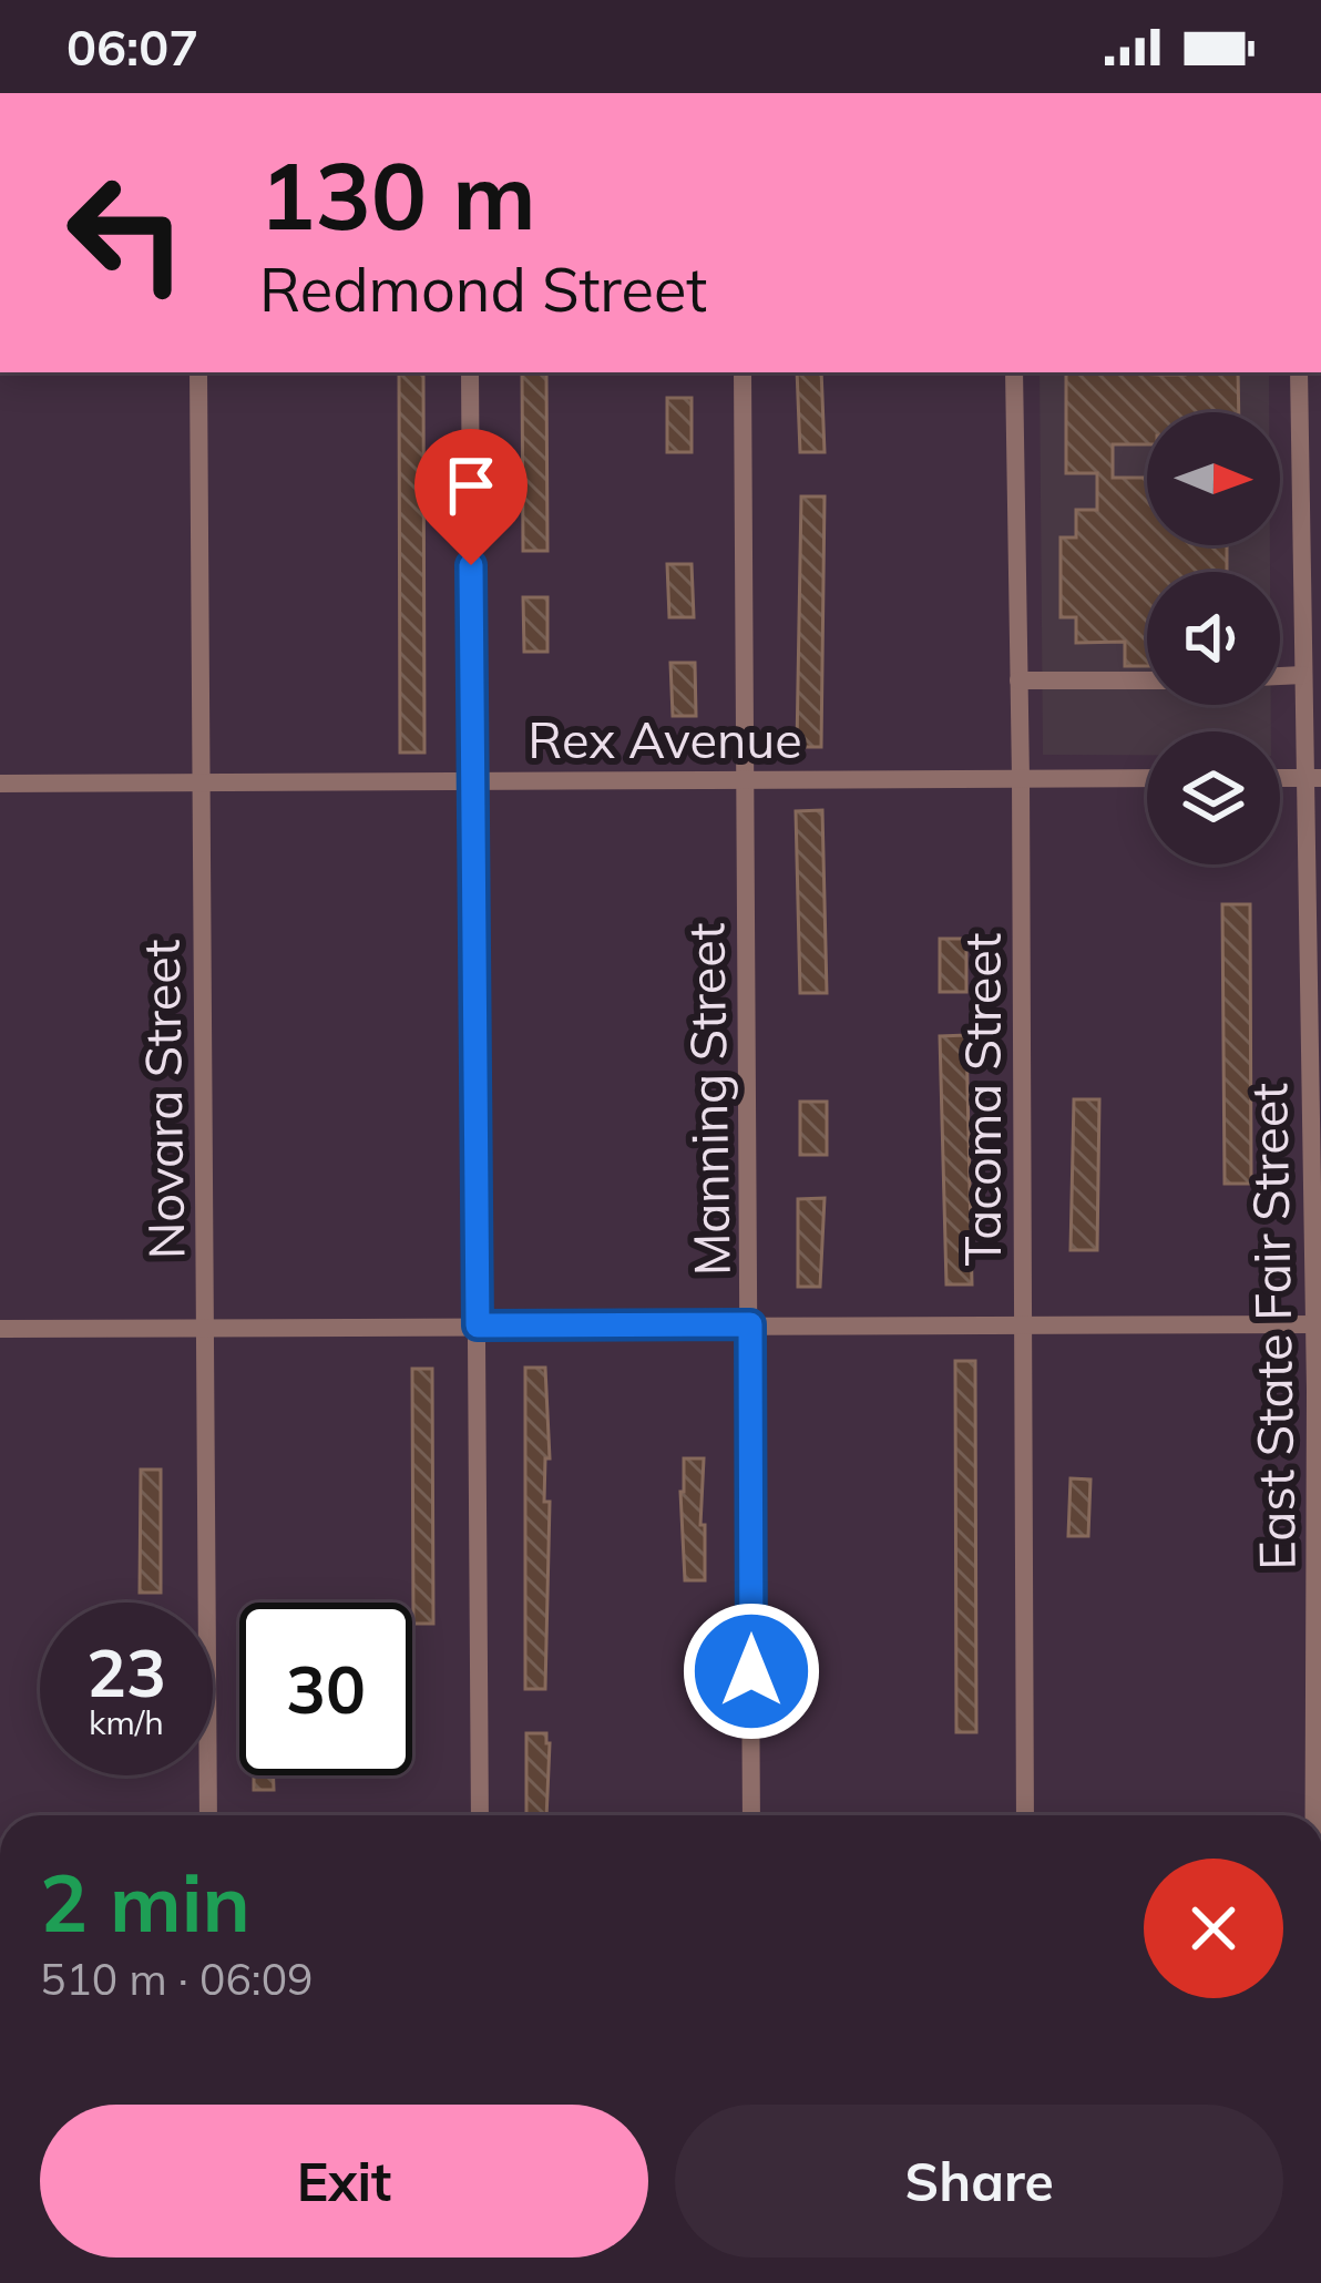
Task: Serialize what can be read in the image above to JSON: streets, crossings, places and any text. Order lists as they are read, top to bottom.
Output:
{
  "streets": {
    "street": [
      "Rex Avenue",
      "Novara Street",
      "Manning Street",
      "Tacoma Street",
      "East State Fair Street"
    ]
  },
  "crossings": [
    ["Rex Avenue", "Novara Street"],
    ["Rex Avenue", "Manning Street"],
    ["Rex Avenue", "Tacoma Street"]
  ],
  "north": "right",
  "page": {
    "status": "06:07",
    "turn": ["130 m", "Redmond Street"],
    "speed": "23 km/h",
    "limit": "30",
    "heading": ["2 min", "510 m · 06:09"],
    "buttons": ["Exit", "Share"]
  }
}
